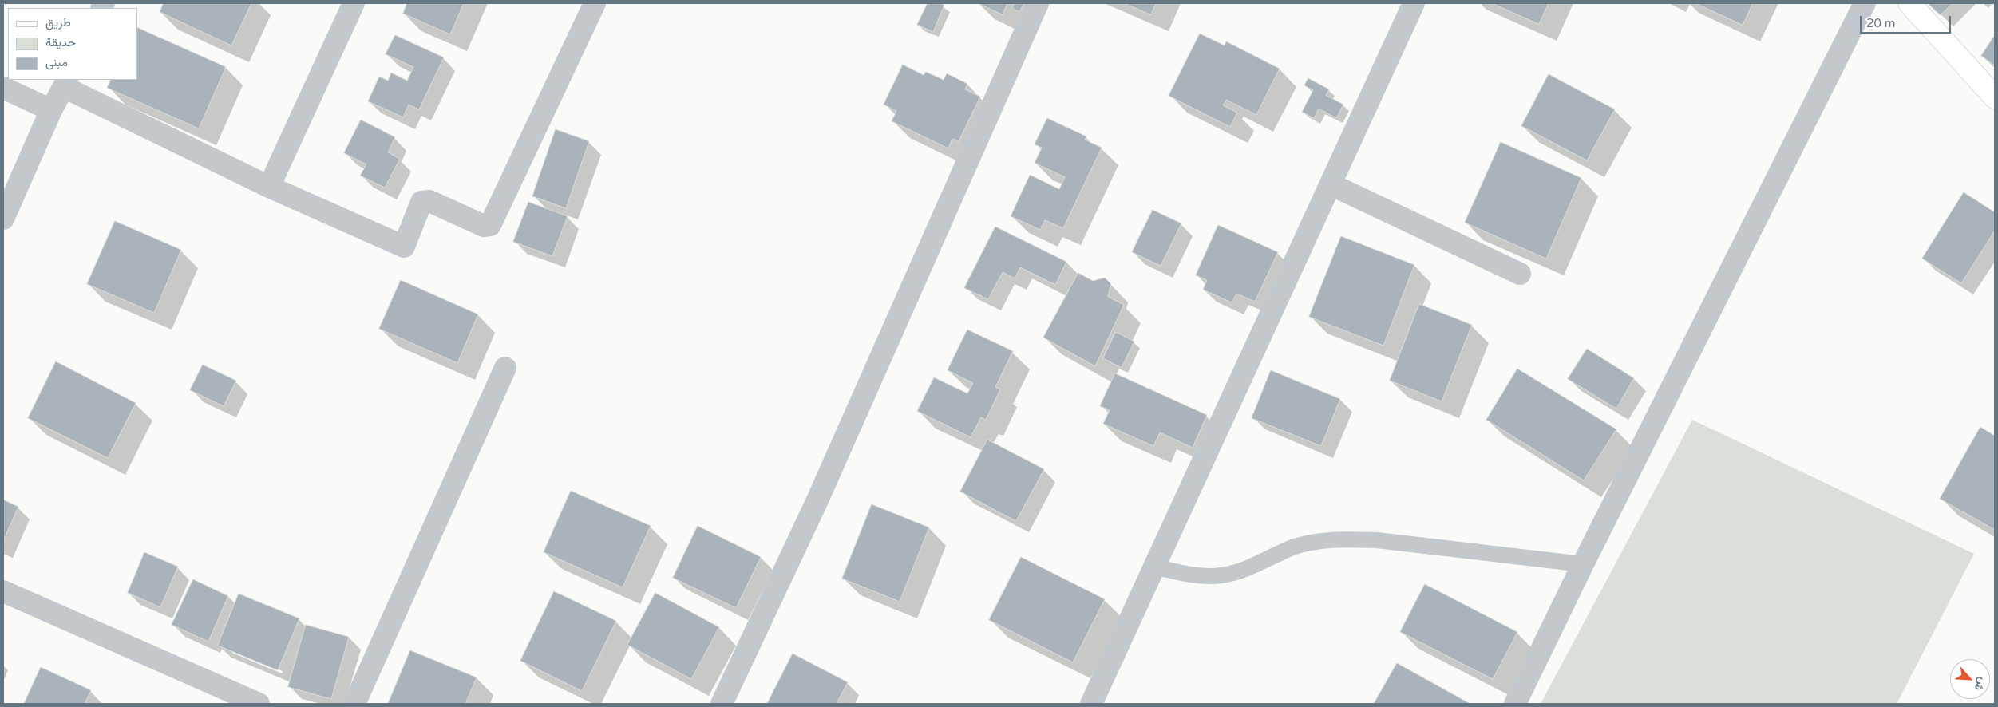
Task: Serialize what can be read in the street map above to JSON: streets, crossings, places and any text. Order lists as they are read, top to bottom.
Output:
{
  "legend": ["طريق", "حديقة", "مبنى"],
  "scale_bar": "20 m",
  "north": "bottom right"
}
